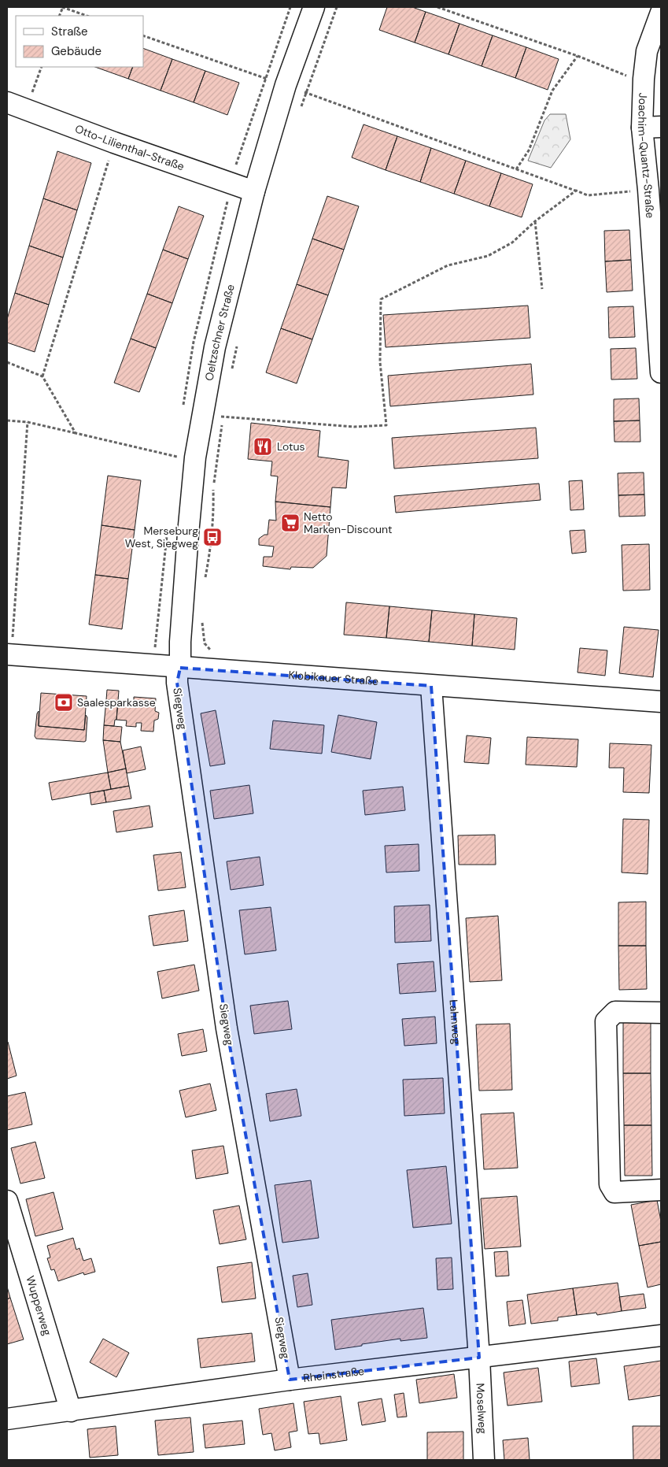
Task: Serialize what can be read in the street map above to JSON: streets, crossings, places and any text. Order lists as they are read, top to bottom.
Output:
{
  "streets": {
    "street": [
      "Otto-Lilienthal-Straße",
      "Joachim-Quantz-Straße",
      "Oeltzschner Straße",
      "Klobikauer Straße",
      "Siegweg",
      "Lahnweg",
      "Wupperweg",
      "Rheinstraße",
      "Moselweg"
    ]
  },
  "crossings": [
    ["Otto-Lilienthal-Straße", "Oeltzschner Straße"],
    ["Oeltzschner Straße", "Klobikauer Straße"],
    ["Oeltzschner Straße", "Siegweg"],
    ["Klobikauer Straße", "Siegweg"],
    ["Klobikauer Straße", "Lahnweg"],
    ["Siegweg", "Rheinstraße"],
    ["Lahnweg", "Rheinstraße"],
    ["Lahnweg", "Moselweg"],
    ["Wupperweg", "Rheinstraße"],
    ["Rheinstraße", "Moselweg"]
  ],
  "places": {
    "restaurant": ["Lotus"],
    "supermarket": ["Netto Marken-Discount"],
    "bus stop": ["Merseburg West, Siegweg"],
    "bank": ["Saalesparkasse"]
  },
  "legend": ["Straße", "Gebäude"]
}
